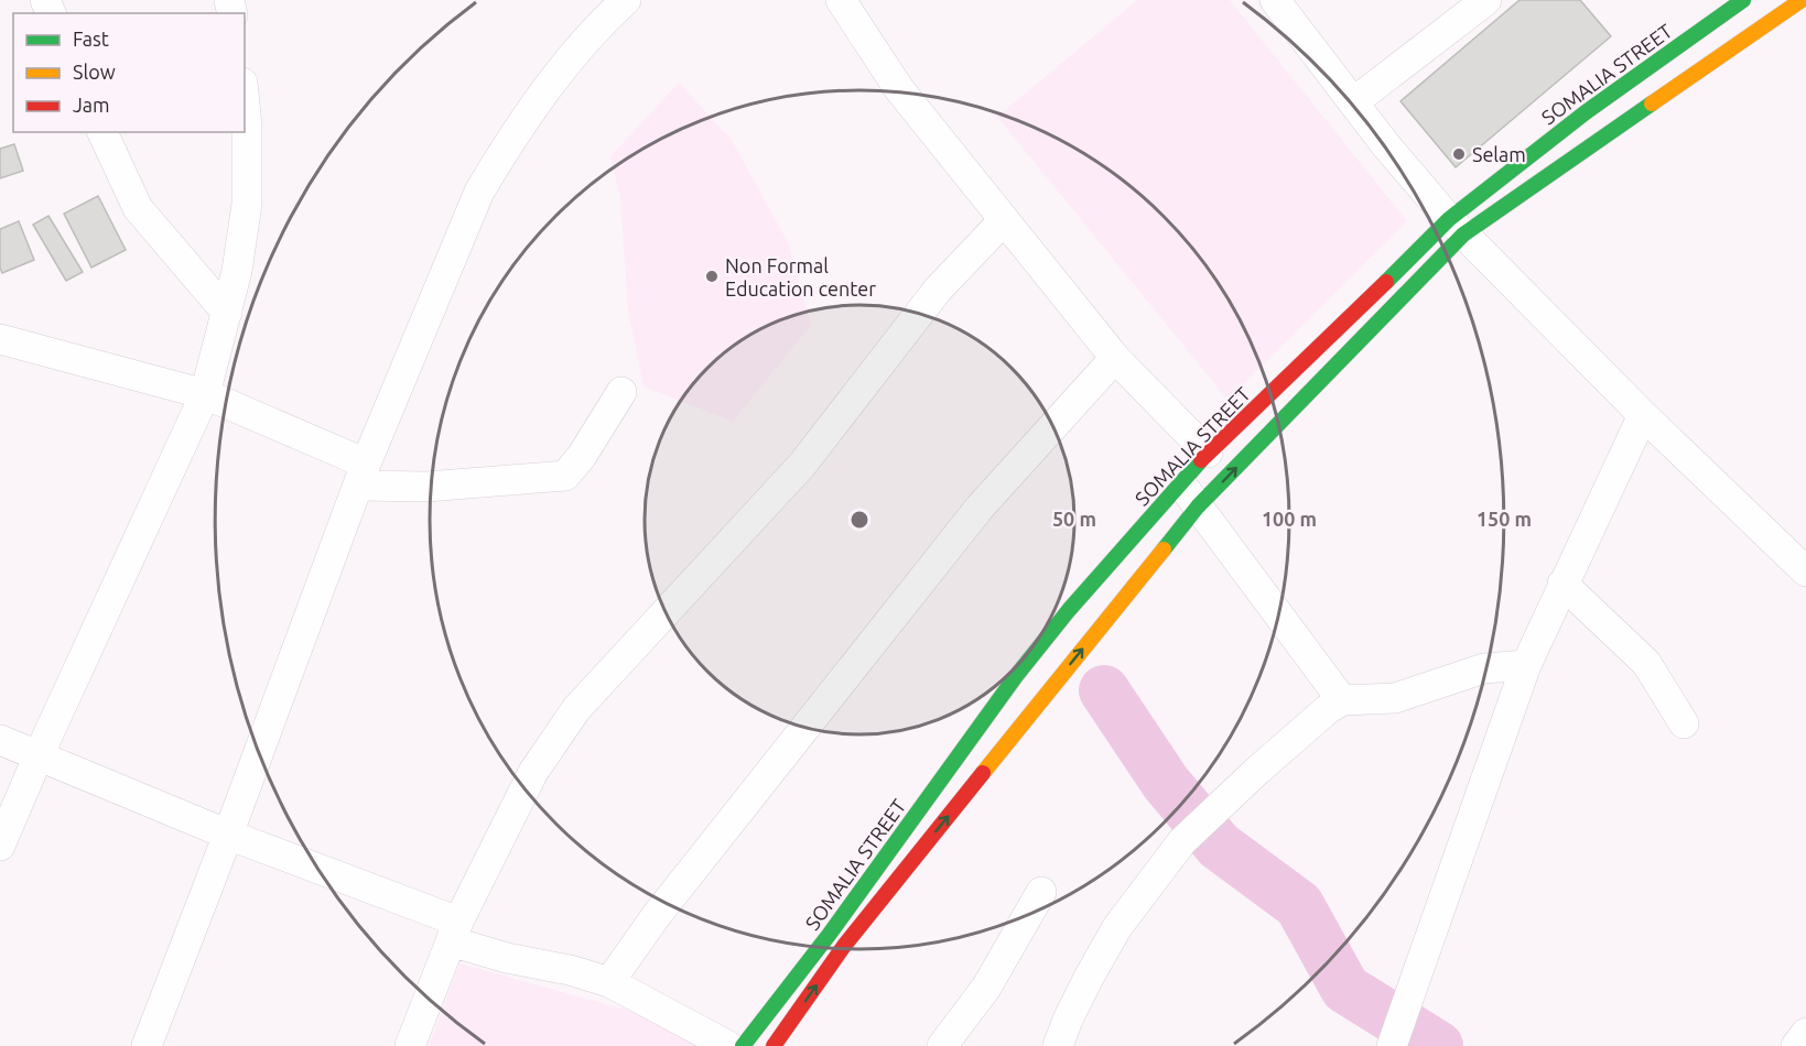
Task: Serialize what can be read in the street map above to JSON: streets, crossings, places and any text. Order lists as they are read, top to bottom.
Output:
{
  "streets": {
    "main road": ["SOMALIA STREET"]
  },
  "places": ["Selam", "Non Formal Education center"],
  "legend": ["Fast", "Slow", "Jam"],
  "rings": ["50 m", "100 m", "150 m"]
}
